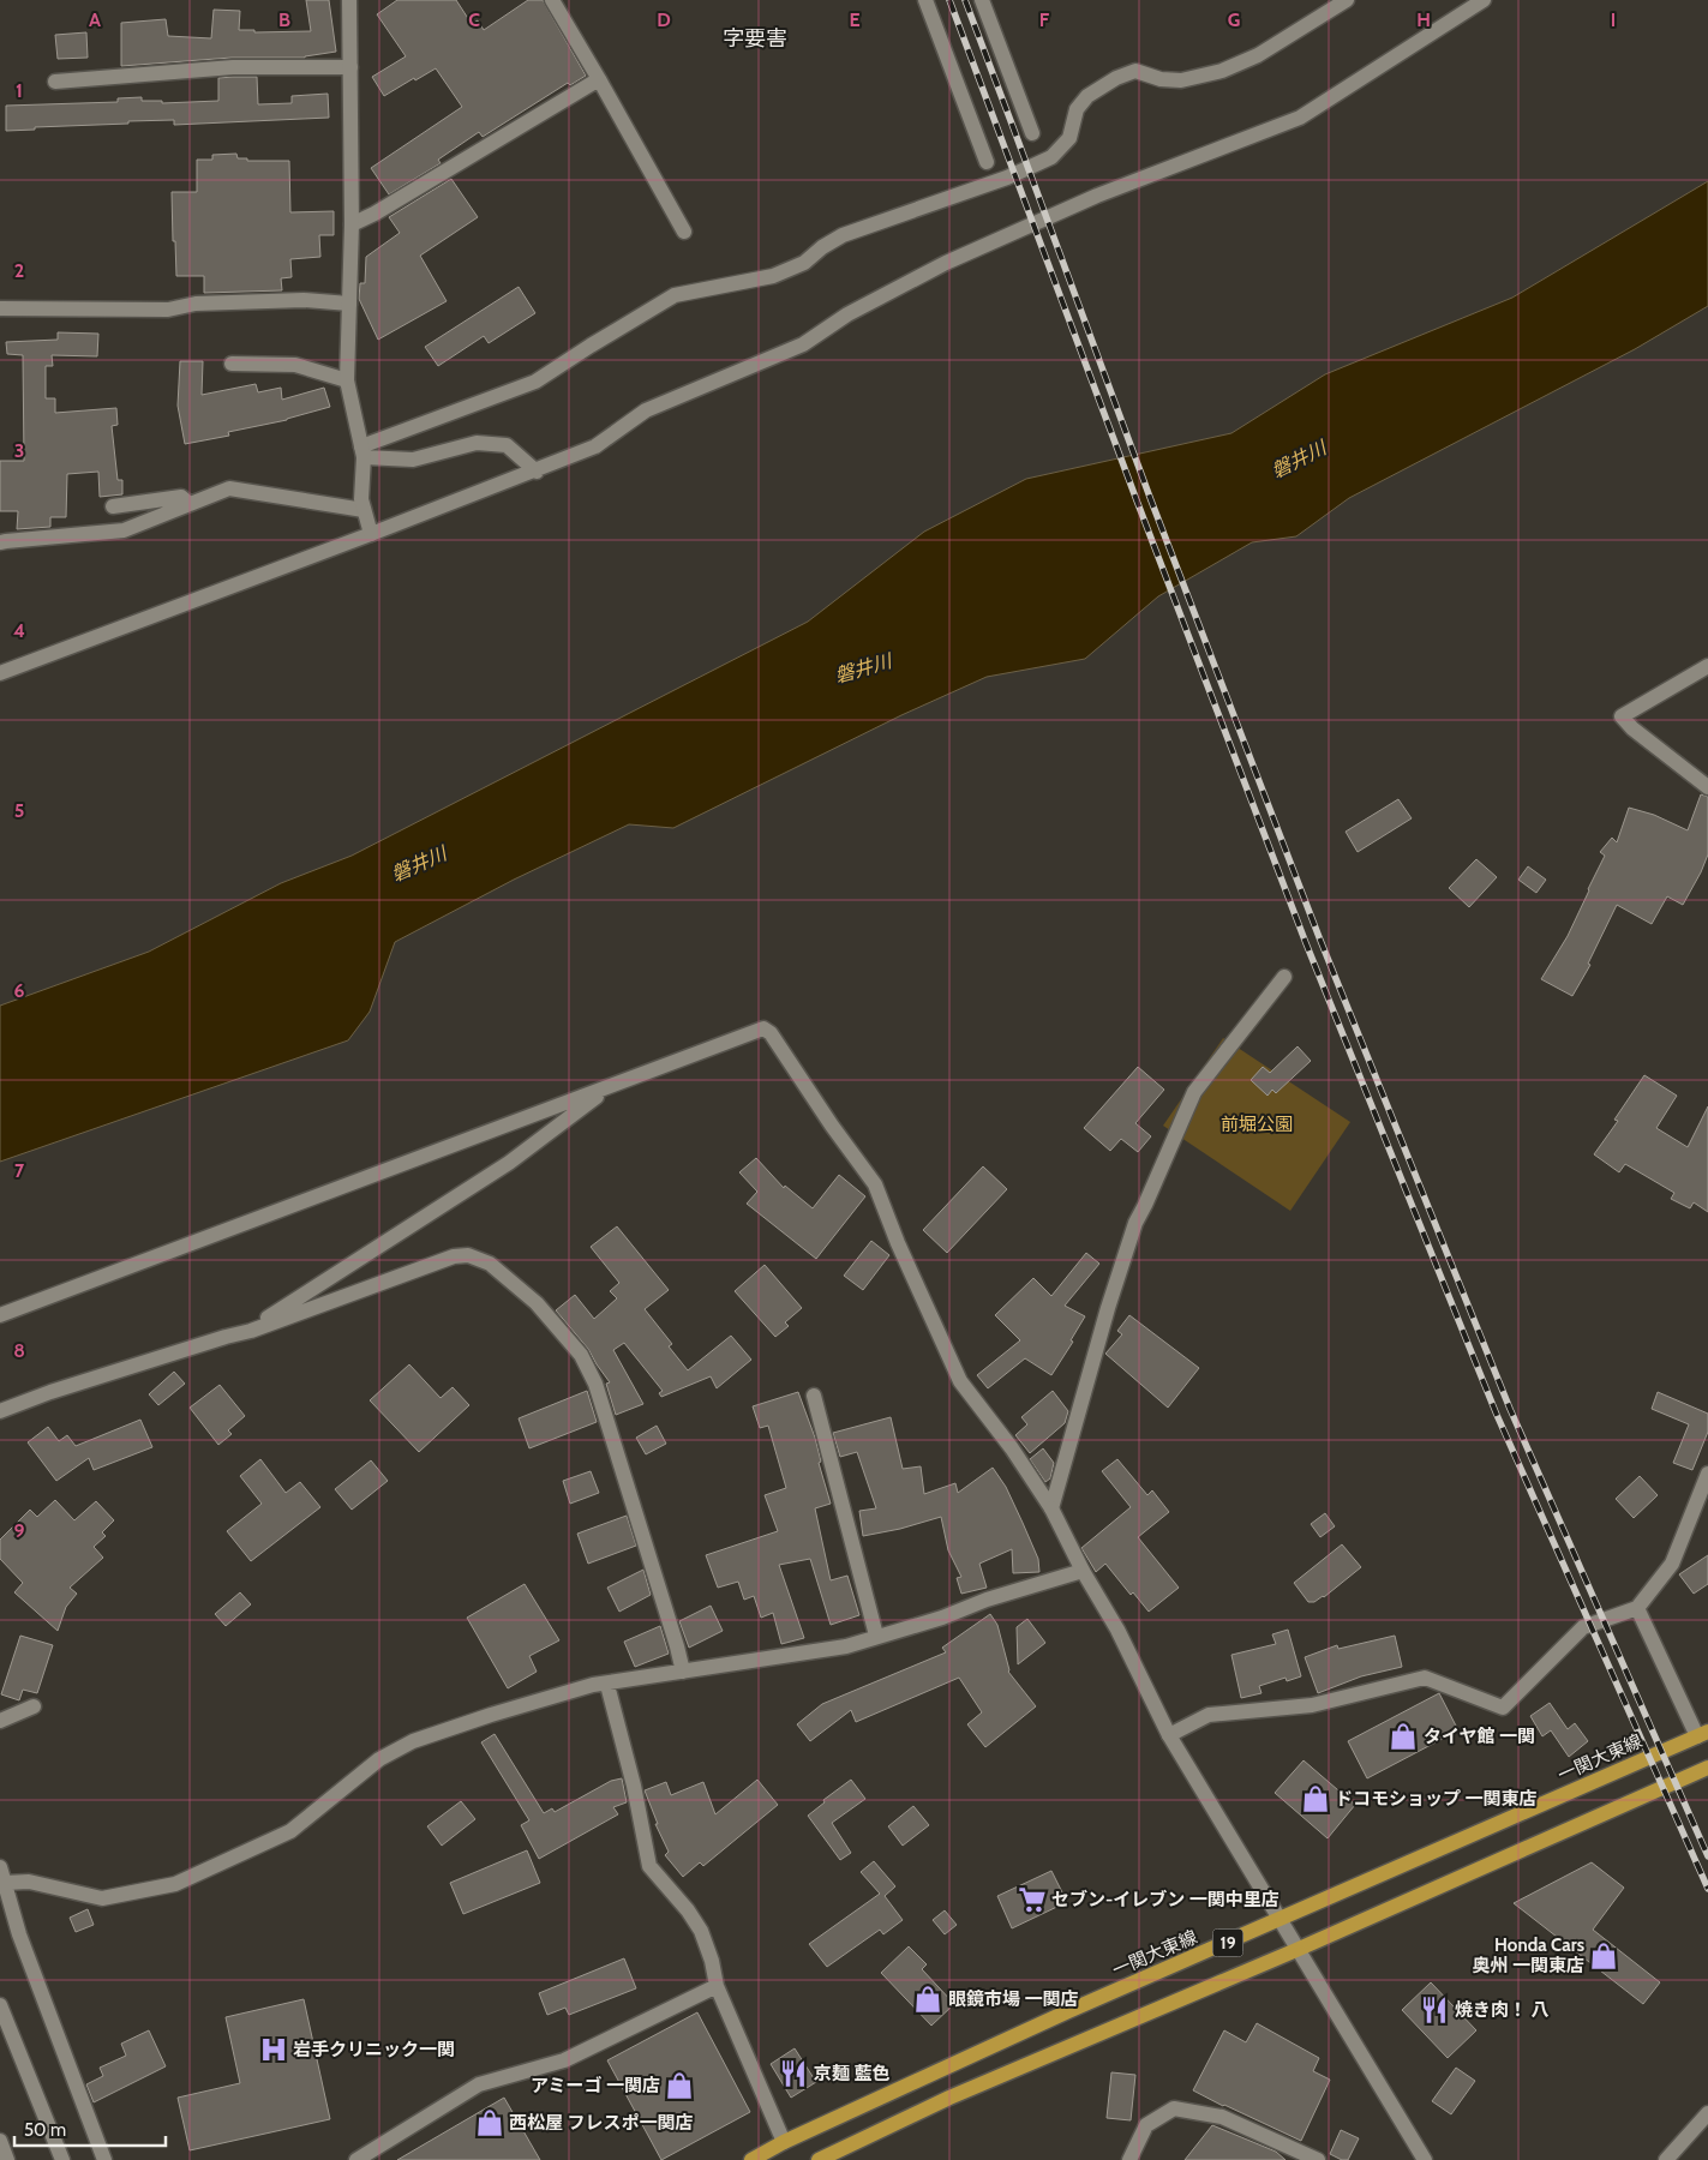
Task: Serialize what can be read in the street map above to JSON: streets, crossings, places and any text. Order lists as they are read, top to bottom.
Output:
{
  "streets": {
    "main road": ["一関大東線", "19"]
  },
  "districts": ["字要害"],
  "water": ["磐井川"],
  "parks": ["前堀公園"],
  "places": {
    "shop": [
      "タイヤ館 一関",
      "ドコモショップ 一関東店",
      "Honda Cars 奥州 一関東店",
      "眼鏡市場 一関店",
      "アミーゴ 一関店",
      "西松屋 フレスポ一関店"
    ],
    "supermarket": ["セブン-イレブン 一関中里店"],
    "restaurant": ["焼き肉！ 八", "京麺 藍色"],
    "hospital": ["岩手クリニック一関"]
  },
  "scale_bar": "50 m",
  "grid": {
    "columns": [
      "A",
      "B",
      "C",
      "D",
      "E",
      "F",
      "G",
      "H",
      "I"
    ],
    "rows": [
      "1",
      "2",
      "3",
      "4",
      "5",
      "6",
      "7",
      "8",
      "9"
    ]
  }
}
